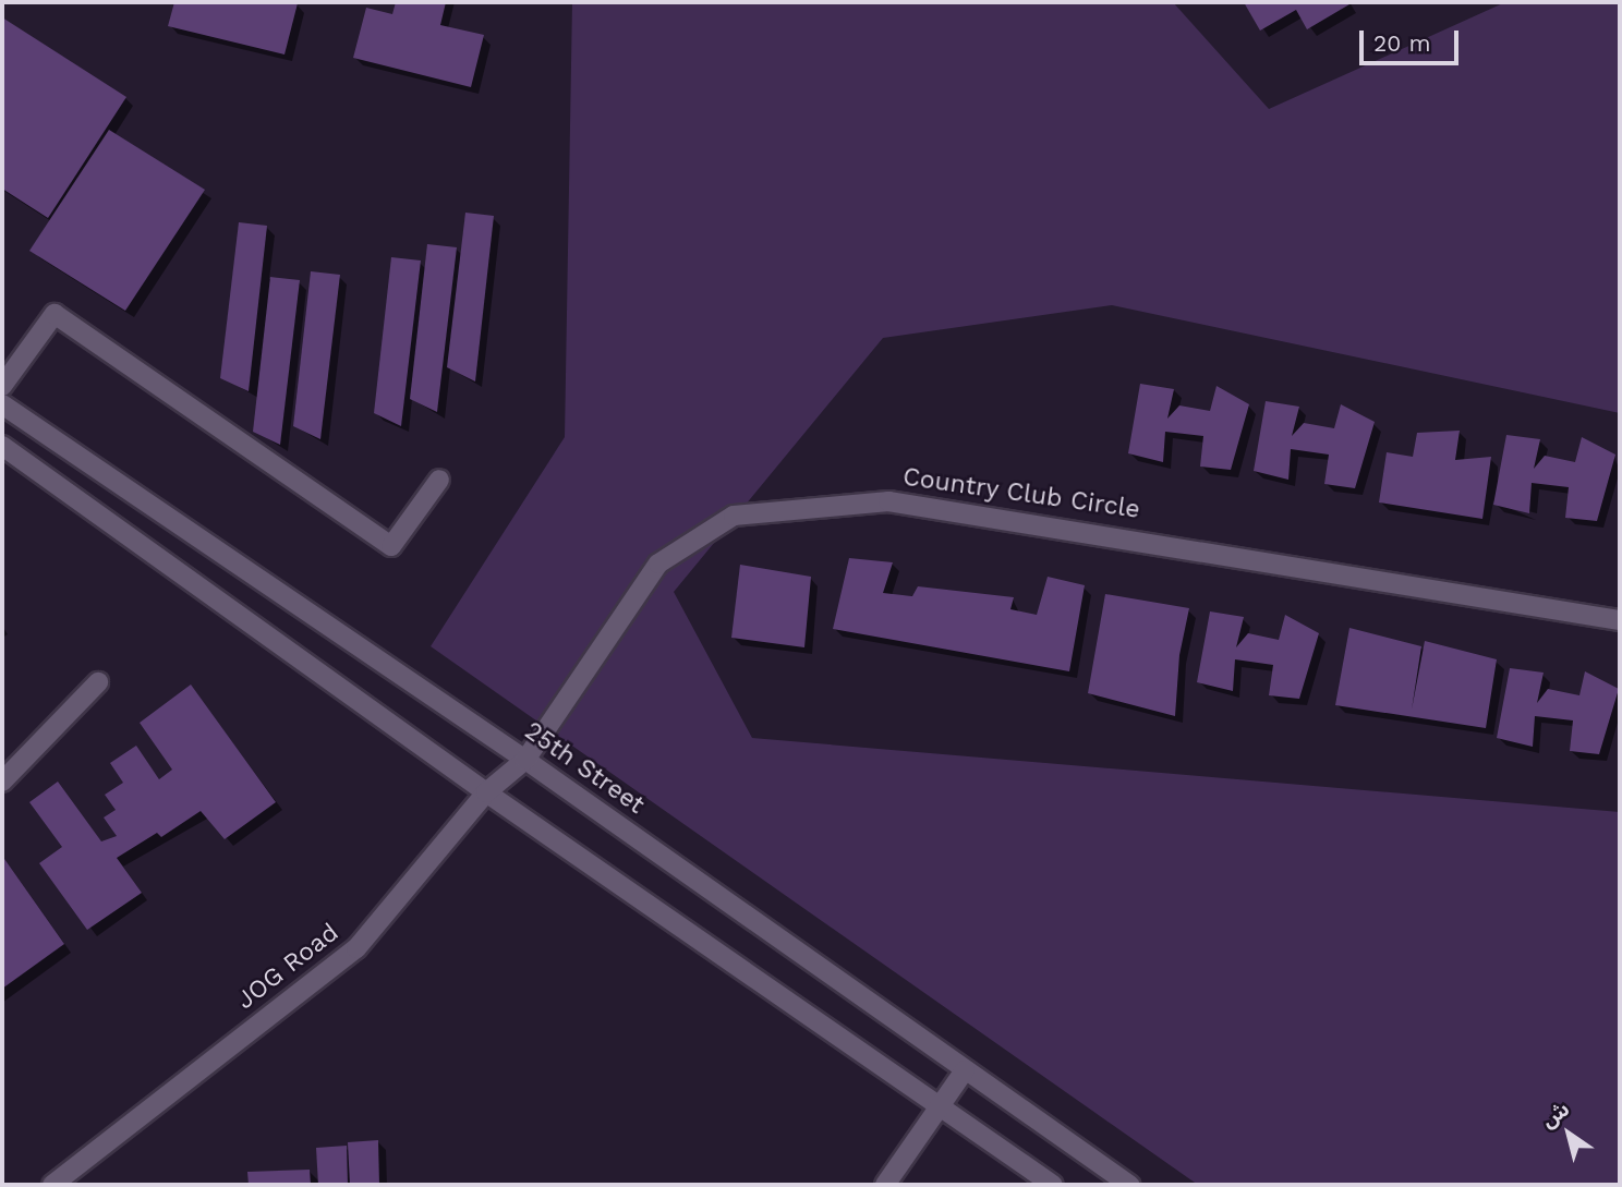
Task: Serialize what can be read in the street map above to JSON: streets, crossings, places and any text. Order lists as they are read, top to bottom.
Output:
{
  "streets": {
    "street": ["Country Club Circle", "25th Street", "JOG Road"]
  },
  "crossings": [
    ["Country Club Circle", "25th Street"],
    ["Country Club Circle", "JOG Road"],
    ["25th Street", "JOG Road"]
  ],
  "scale_bar": "20 m",
  "north": "top left"
}
